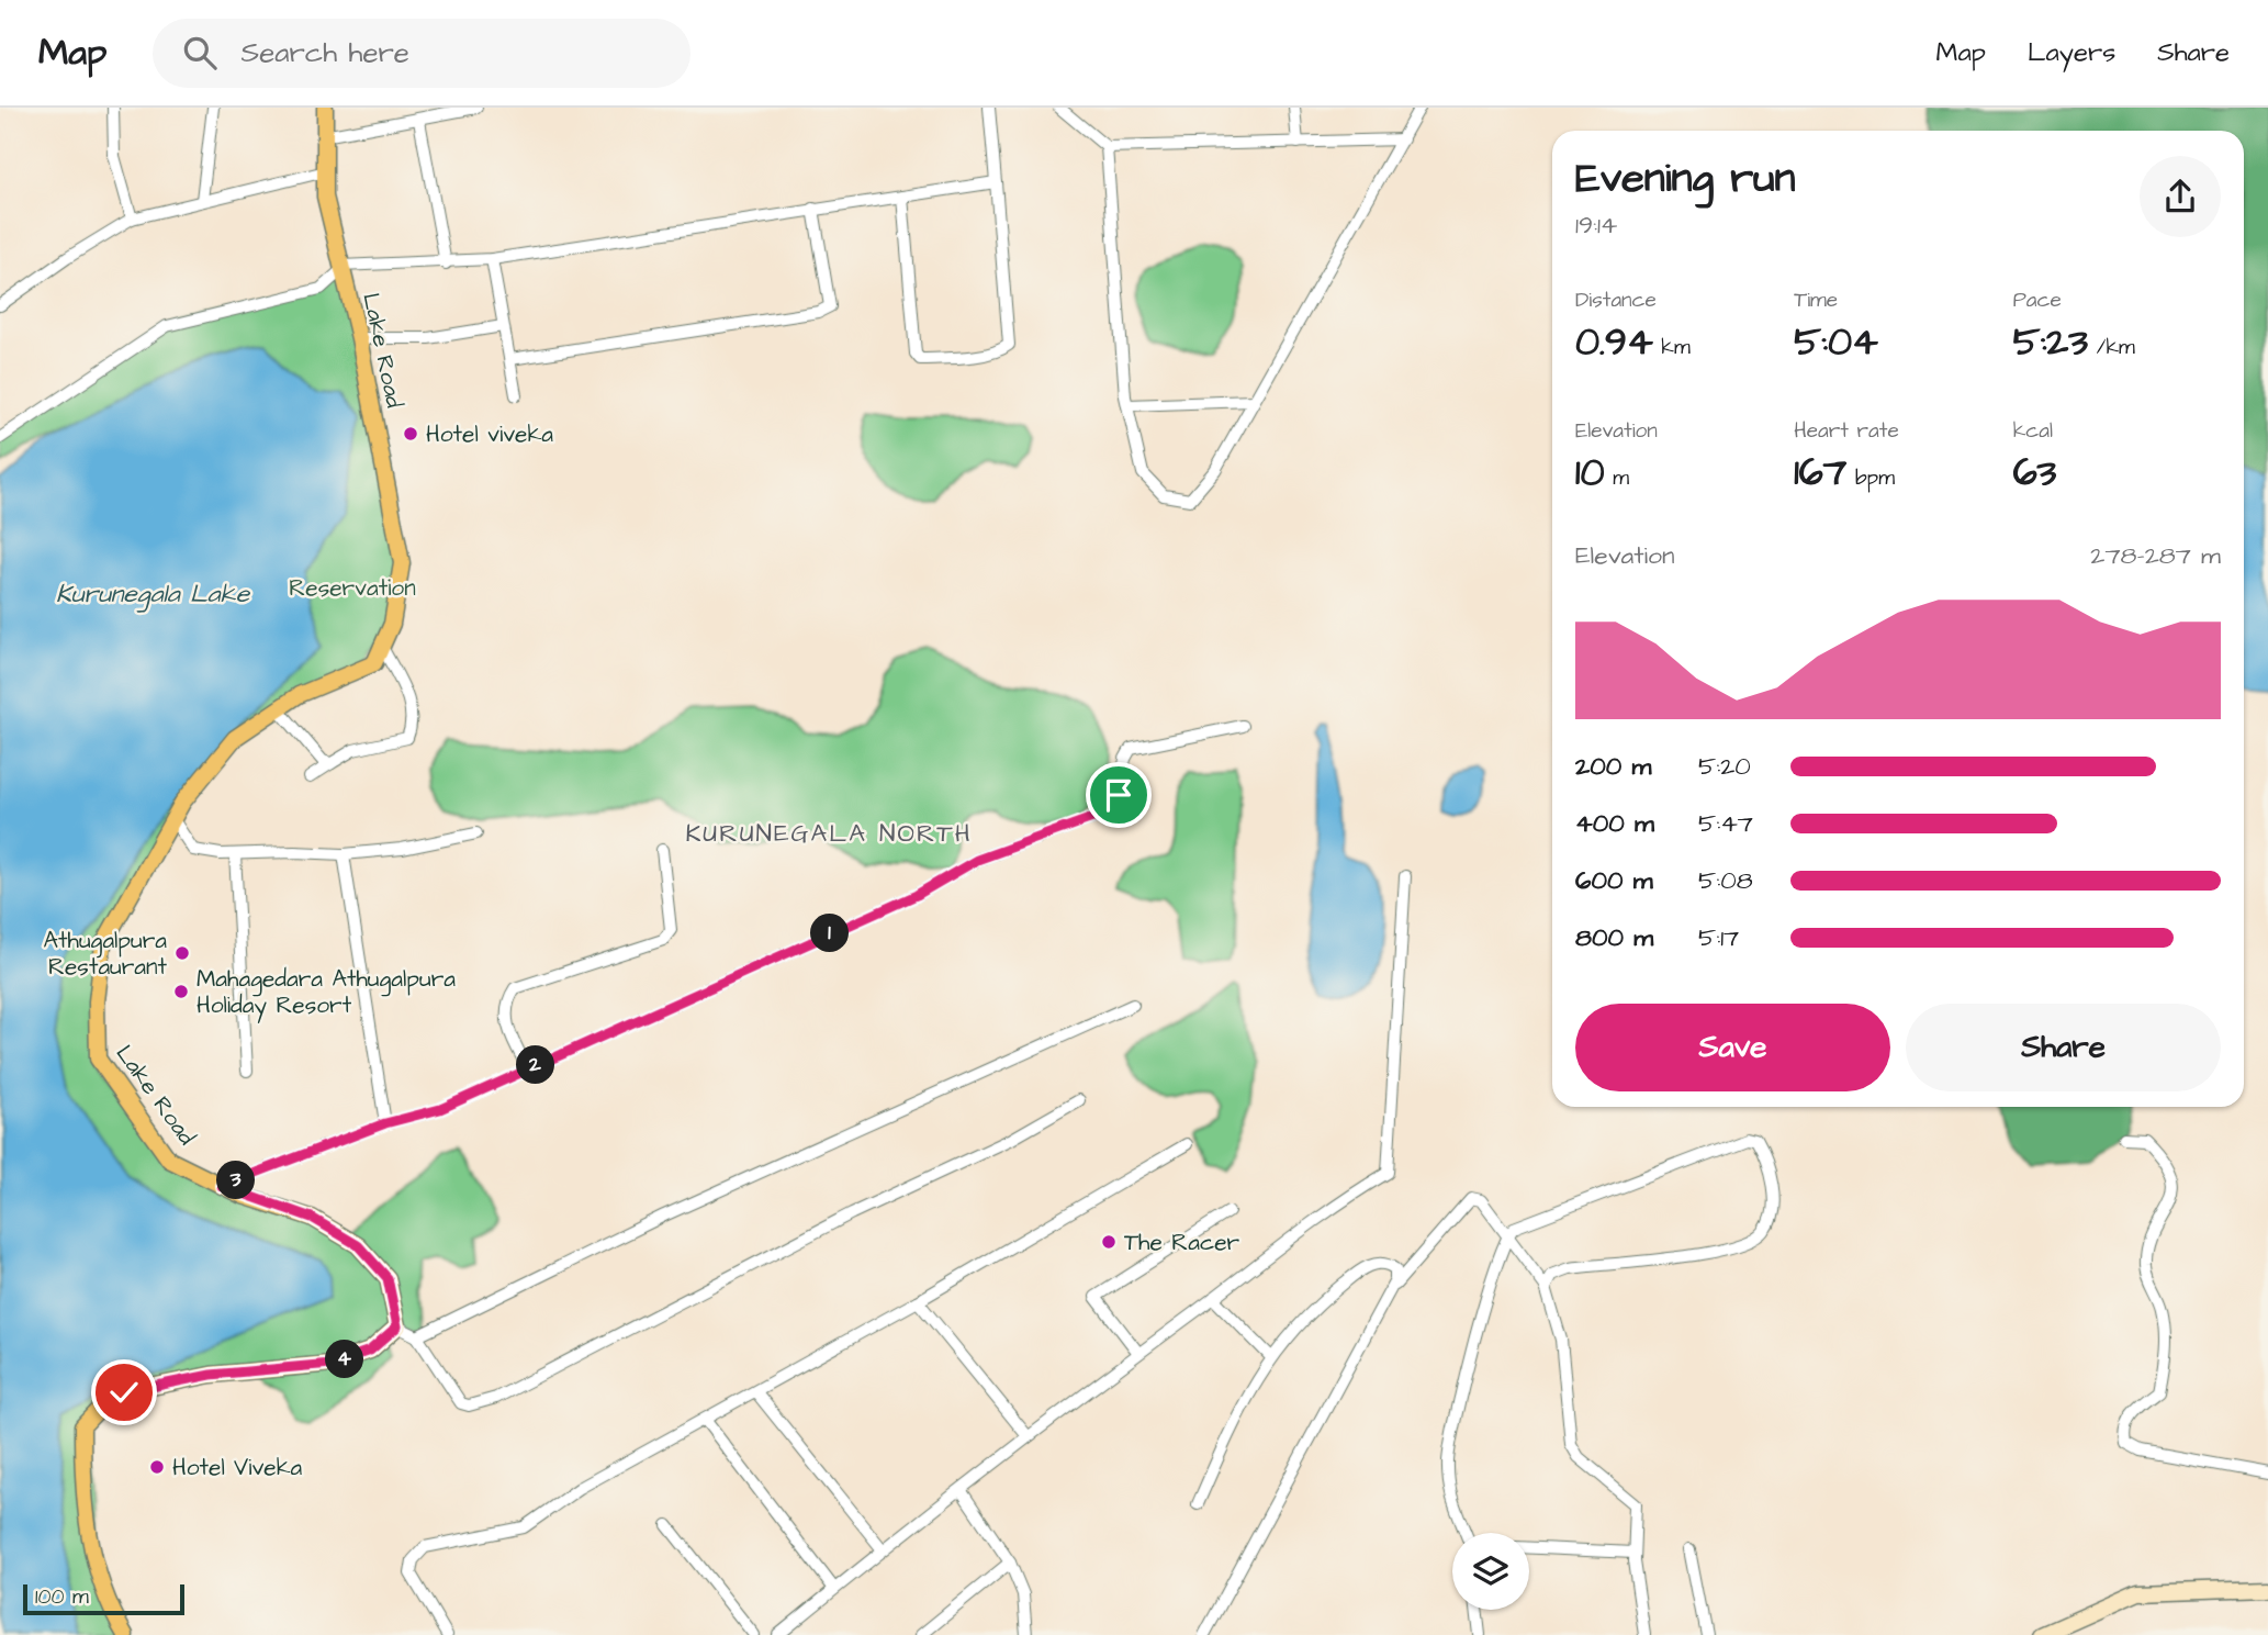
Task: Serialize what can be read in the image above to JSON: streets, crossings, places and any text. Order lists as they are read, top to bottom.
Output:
{
  "streets": {
    "main road": ["Lake Road"]
  },
  "districts": ["KURUNEGALA NORTH"],
  "water": ["Kurunegala Lake"],
  "parks": ["Reservation"],
  "places": [
    "Hotel viveka",
    "Athugalpura Restaurant",
    "Mahagedara Athugalpura Holiday Resort",
    "The Racer",
    "Hotel Viveka"
  ],
  "scale_bar": "100 m",
  "page": {
    "header": "Map",
    "search": "Search here",
    "nav": ["Map", "Layers", "Share"],
    "heading": ["Evening run", "19:14"],
    "stats": [
      ["Distance", "0.94 km"],
      ["Time", "5:04"],
      ["Pace", "5:23 /km"],
      ["Elevation", "10 m"],
      ["Heart rate", "167 bpm"],
      ["kcal", "63"]
    ],
    "chart": ["Elevation", "278–287 m"],
    "list": [
      {
        "name": "200 m",
        "note": "5:20"
      },
      {
        "name": "400 m",
        "note": "5:47"
      },
      {
        "name": "600 m",
        "note": "5:08"
      },
      {
        "name": "800 m",
        "note": "5:17"
      }
    ],
    "pins": [
      "1",
      "2",
      "3",
      "4"
    ],
    "buttons": ["Save", "Share"],
    "scale": "100 m"
  }
}
